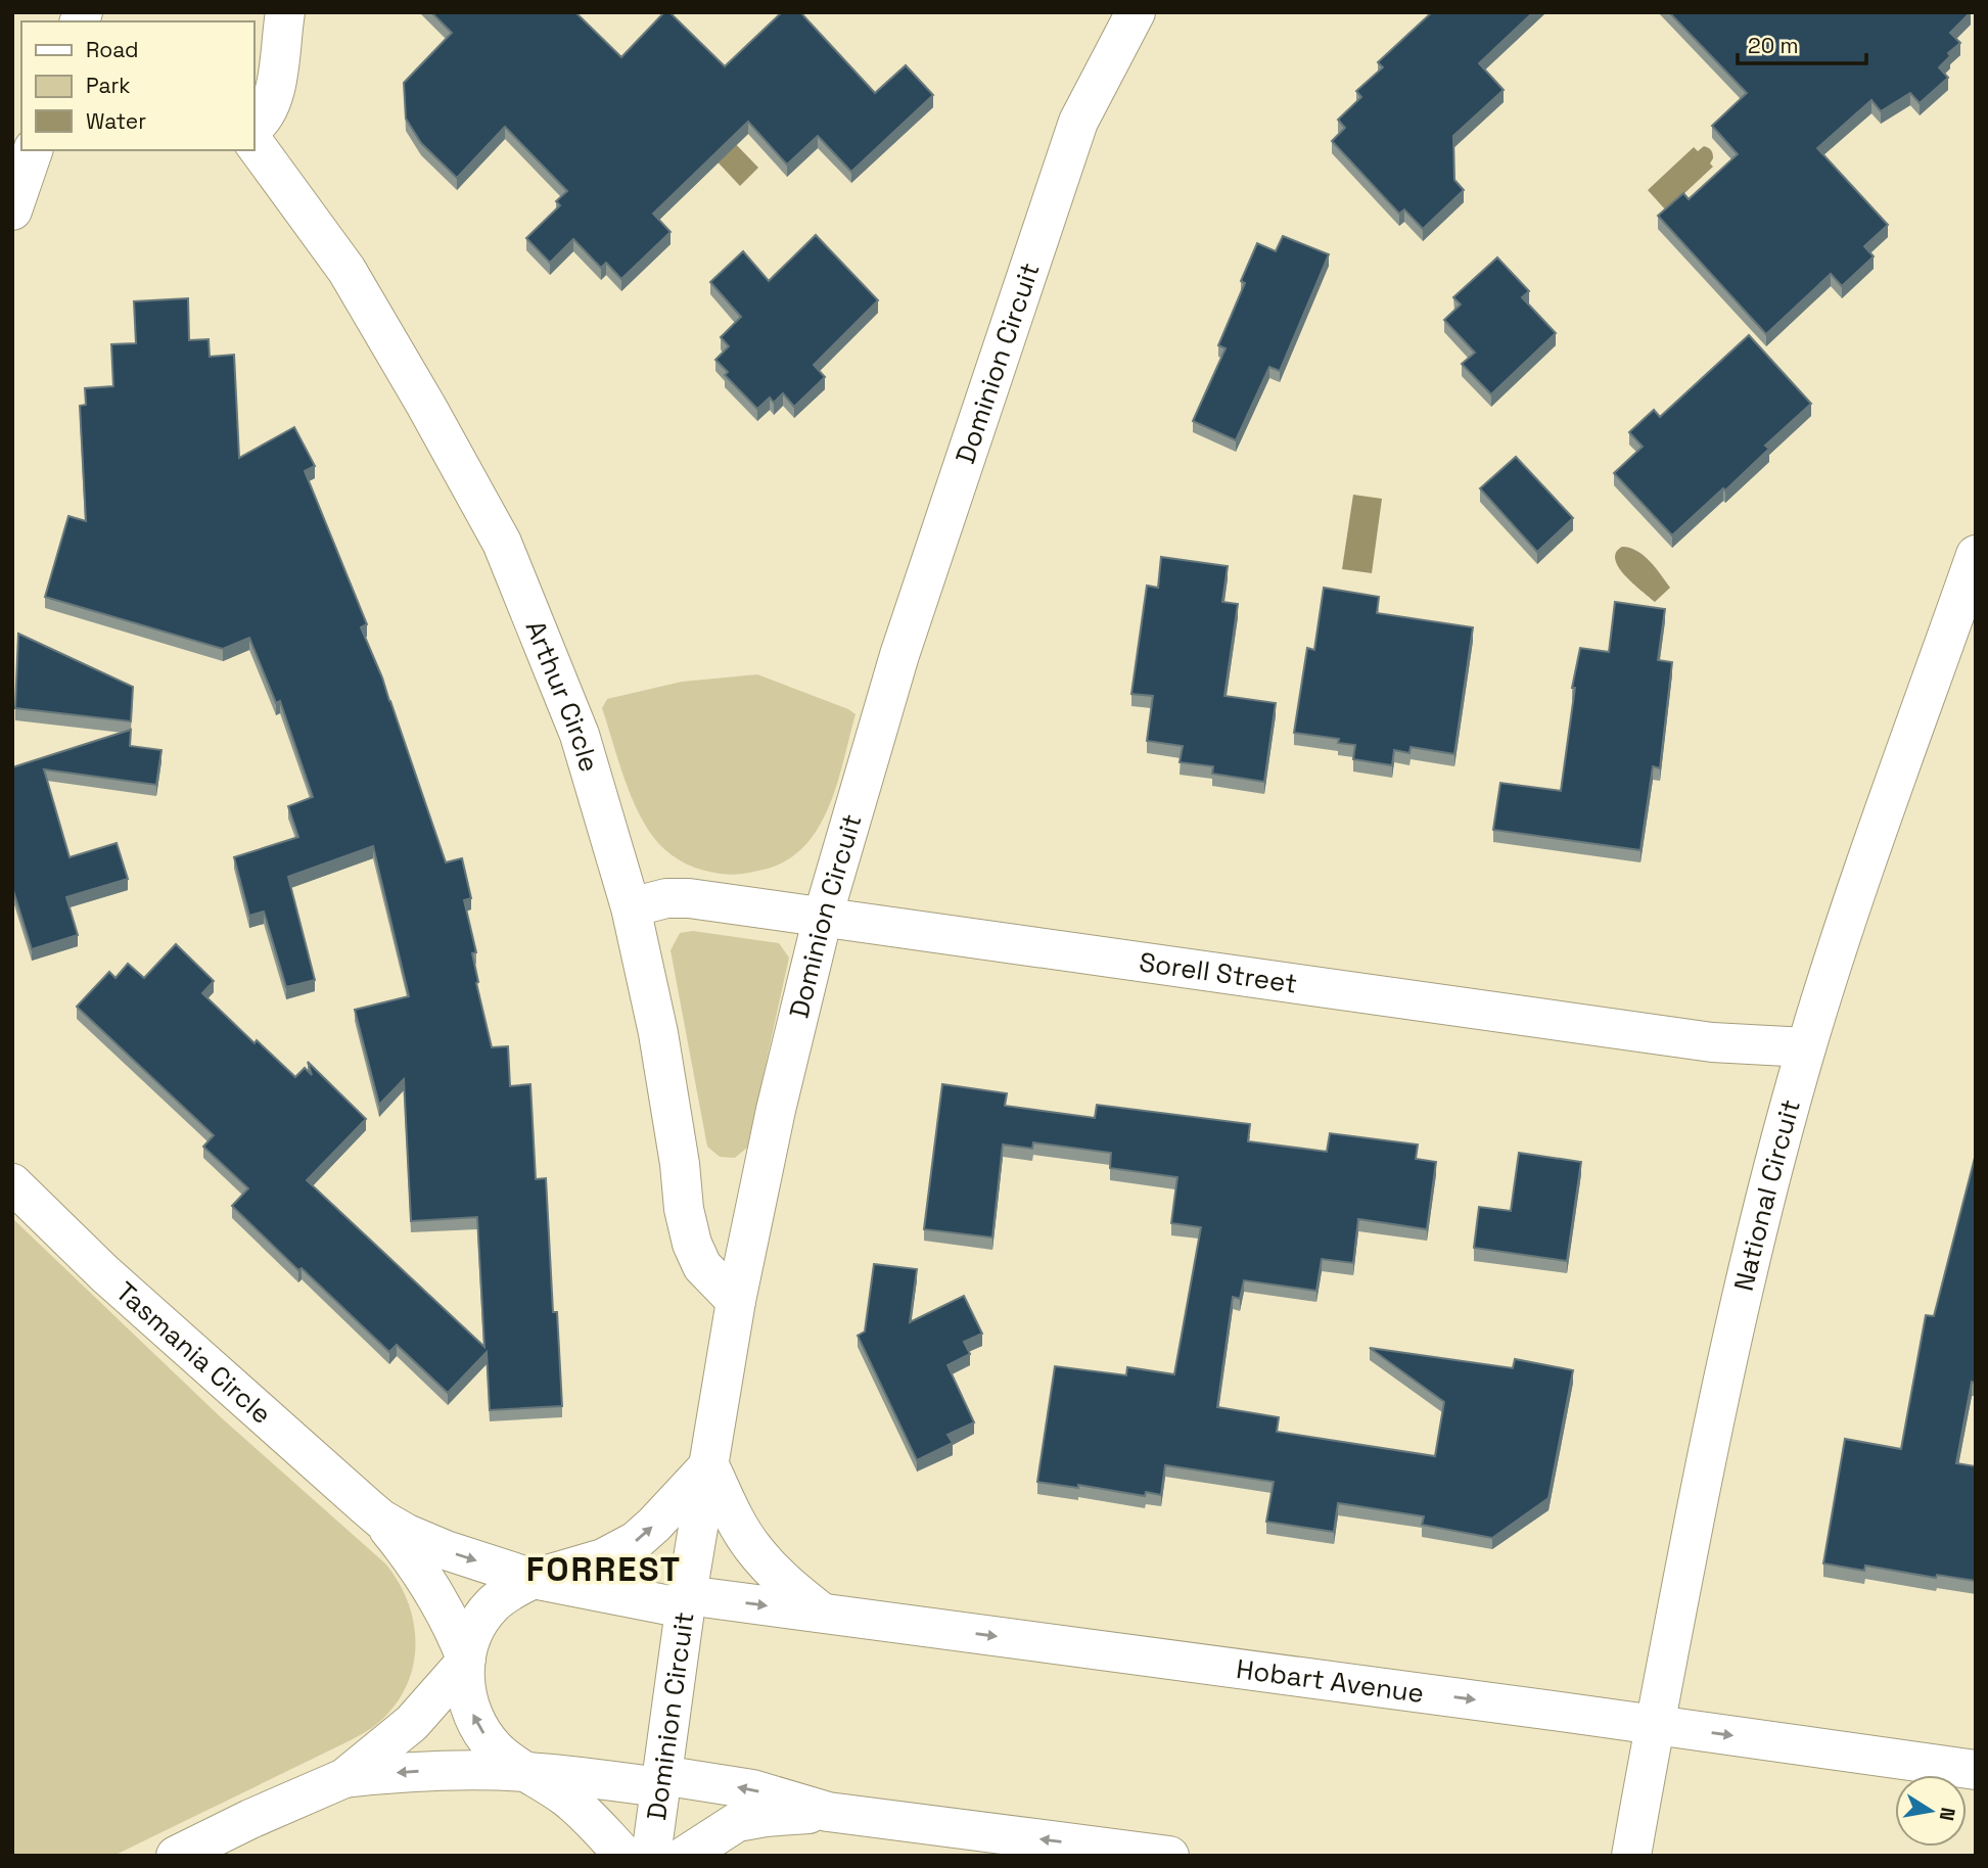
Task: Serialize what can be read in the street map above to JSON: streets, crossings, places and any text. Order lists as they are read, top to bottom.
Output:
{
  "streets": {
    "street": [
      "Dominion Circuit",
      "Arthur Circle",
      "Sorell Street",
      "National Circuit",
      "Tasmania Circle",
      "Hobart Avenue"
    ]
  },
  "crossings": [
    ["Dominion Circuit", "Arthur Circle"],
    ["Dominion Circuit", "Sorell Street"],
    ["Dominion Circuit", "Tasmania Circle"],
    ["Dominion Circuit", "Hobart Avenue"],
    ["Arthur Circle", "Sorell Street"],
    ["Sorell Street", "National Circuit"],
    ["National Circuit", "Hobart Avenue"],
    ["Tasmania Circle", "Hobart Avenue"]
  ],
  "districts": ["FORREST"],
  "legend": ["Road", "Park", "Water"],
  "scale_bar": "20 m",
  "north": "right"
}
